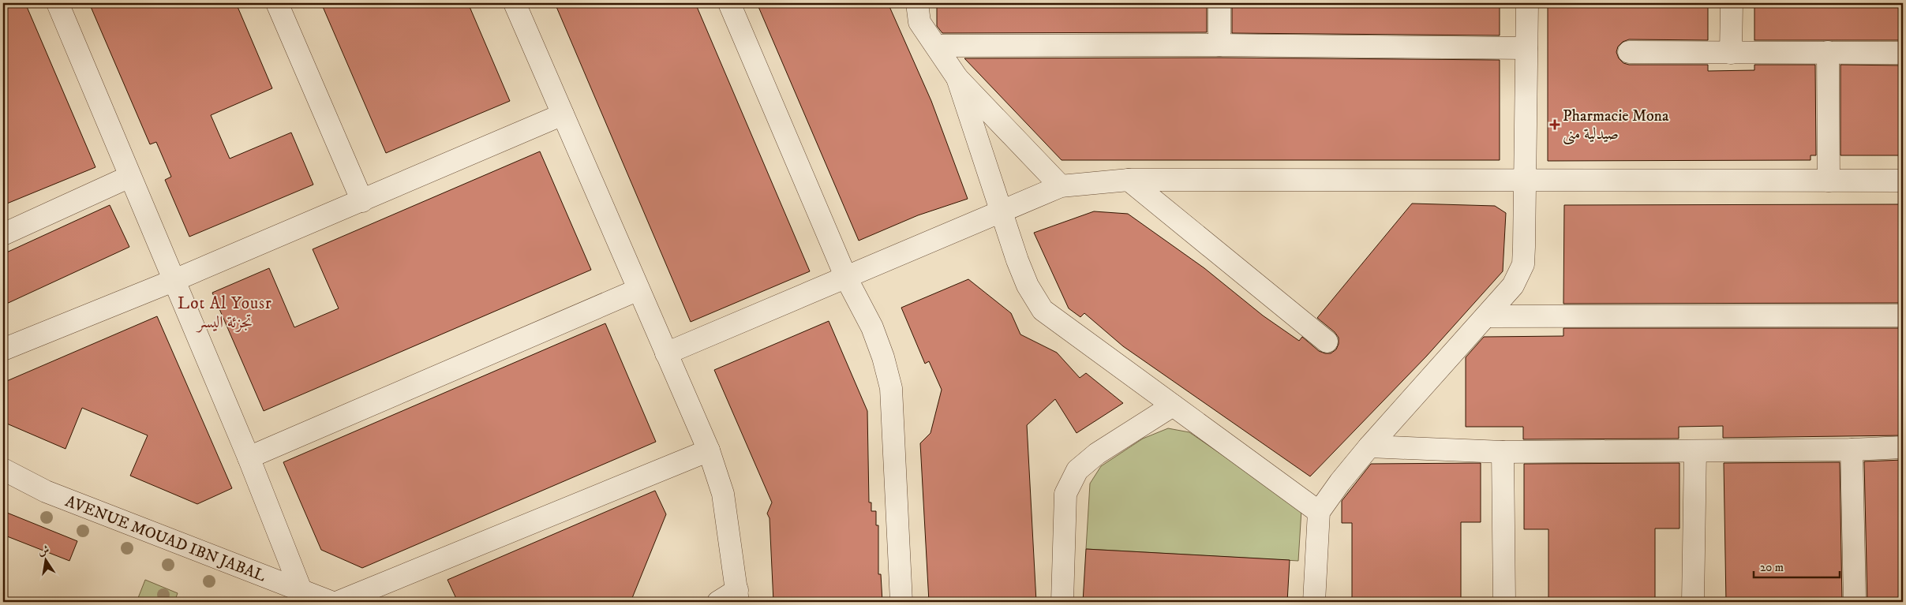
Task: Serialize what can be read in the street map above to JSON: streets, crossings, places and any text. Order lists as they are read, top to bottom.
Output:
{
  "streets": {
    "street": ["AVENUE MOUAD IBN JABAL"]
  },
  "districts": ["Lot Al Yousr تجزئة اليسر"],
  "places": {
    "health": ["Pharmacie Mona صيدلية منى"]
  },
  "scale_bar": "20 m",
  "north": "top"
}
